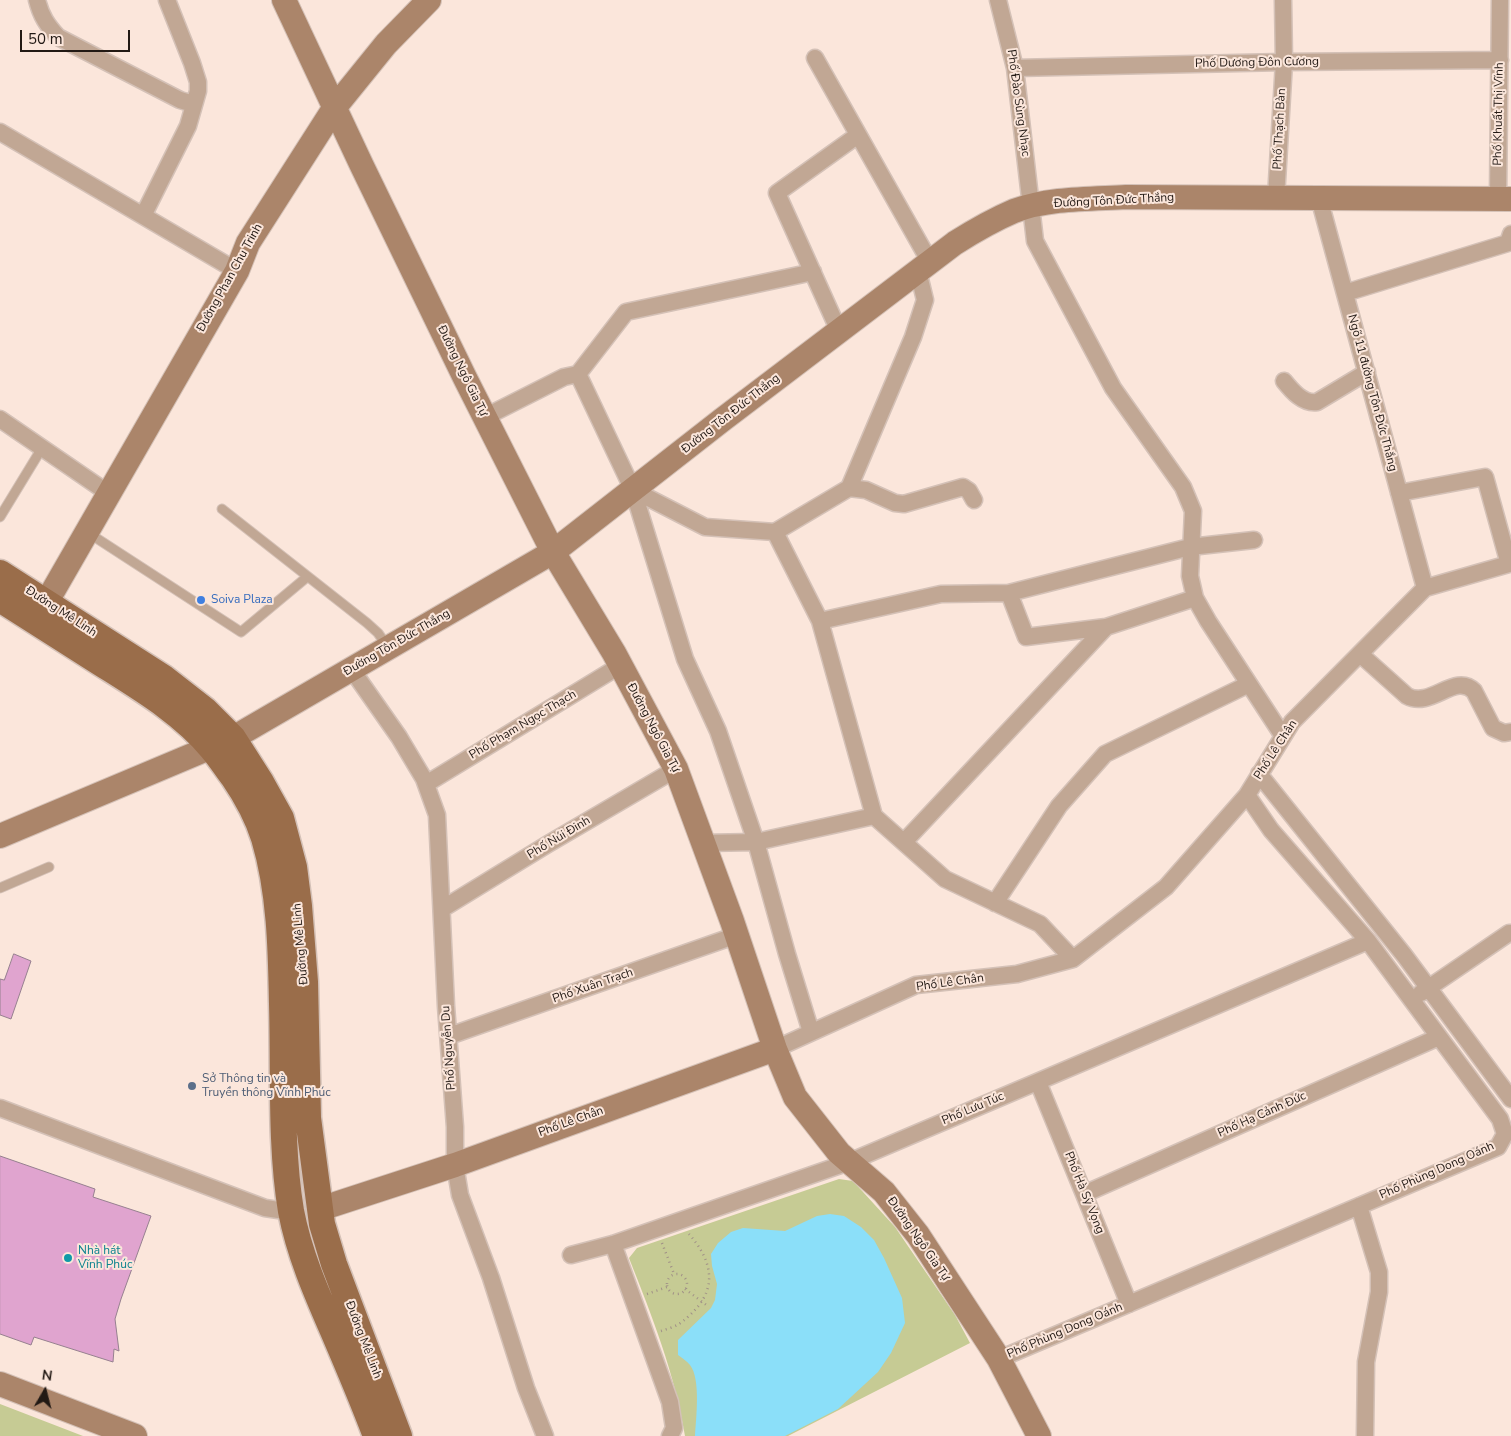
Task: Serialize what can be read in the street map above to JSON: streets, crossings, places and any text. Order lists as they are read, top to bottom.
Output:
{
  "streets": {
    "main road": ["Đường Mê Linh"],
    "street": [
      "Phố Dương Đôn Cương",
      "Phố Đào Sùng Nhạc",
      "Phố Khuất Thị Vĩnh",
      "Phố Thạch Bàn",
      "Đường Tôn Đức Thắng",
      "Đường Phan Chu Trinh",
      "Đường Ngô Gia Tự",
      "Ngõ 11 đường Tôn Đức Thắng",
      "Phố Phạm Ngọc Thạch",
      "Phố Lê Chân",
      "Phố Núi Đinh",
      "Phố Xuân Trạch",
      "Phố Nguyễn Du",
      "Phố Lưu Túc",
      "Phố Hạ Cảnh Đức",
      "Phố Phùng Dong Oánh",
      "Phố Hà Sỹ Vọng"
    ]
  },
  "crossings": [
    ["Phố Dương Đôn Cương", "Phố Đào Sùng Nhạc"],
    ["Phố Dương Đôn Cương", "Phố Khuất Thị Vĩnh"],
    ["Phố Dương Đôn Cương", "Phố Thạch Bàn"],
    ["Phố Đào Sùng Nhạc", "Đường Tôn Đức Thắng"],
    ["Phố Đào Sùng Nhạc", "Phố Lê Chân"],
    ["Phố Khuất Thị Vĩnh", "Đường Tôn Đức Thắng"],
    ["Phố Thạch Bàn", "Đường Tôn Đức Thắng"],
    ["Đường Tôn Đức Thắng", "Đường Ngô Gia Tự"],
    ["Đường Tôn Đức Thắng", "Ngõ 11 đường Tôn Đức Thắng"],
    ["Đường Tôn Đức Thắng", "Đường Mê Linh"],
    ["Đường Tôn Đức Thắng", "Phố Nguyễn Du"],
    ["Đường Phan Chu Trinh", "Đường Ngô Gia Tự"],
    ["Đường Phan Chu Trinh", "Đường Mê Linh"],
    ["Đường Ngô Gia Tự", "Phố Phạm Ngọc Thạch"],
    ["Đường Ngô Gia Tự", "Phố Lê Chân"],
    ["Đường Ngô Gia Tự", "Phố Núi Đinh"],
    ["Đường Ngô Gia Tự", "Phố Xuân Trạch"],
    ["Đường Ngô Gia Tự", "Phố Lưu Túc"],
    ["Đường Ngô Gia Tự", "Phố Phùng Dong Oánh"],
    ["Ngõ 11 đường Tôn Đức Thắng", "Phố Lê Chân"],
    ["Đường Mê Linh", "Phố Lê Chân"],
    ["Phố Phạm Ngọc Thạch", "Phố Nguyễn Du"],
    ["Phố Lê Chân", "Phố Nguyễn Du"],
    ["Phố Lê Chân", "Phố Phùng Dong Oánh"],
    ["Phố Núi Đinh", "Phố Nguyễn Du"],
    ["Phố Xuân Trạch", "Phố Nguyễn Du"],
    ["Phố Lưu Túc", "Phố Phùng Dong Oánh"],
    ["Phố Lưu Túc", "Phố Hà Sỹ Vọng"],
    ["Phố Hạ Cảnh Đức", "Phố Phùng Dong Oánh"],
    ["Phố Hạ Cảnh Đức", "Phố Hà Sỹ Vọng"],
    ["Phố Phùng Dong Oánh", "Phố Hà Sỹ Vọng"]
  ],
  "places": ["Soiva Plaza", "Sở Thông tin và Truyền thông Vĩnh Phúc", "Nhà hát Vĩnh Phúc"],
  "scale_bar": "50 m",
  "north": "top"
}
